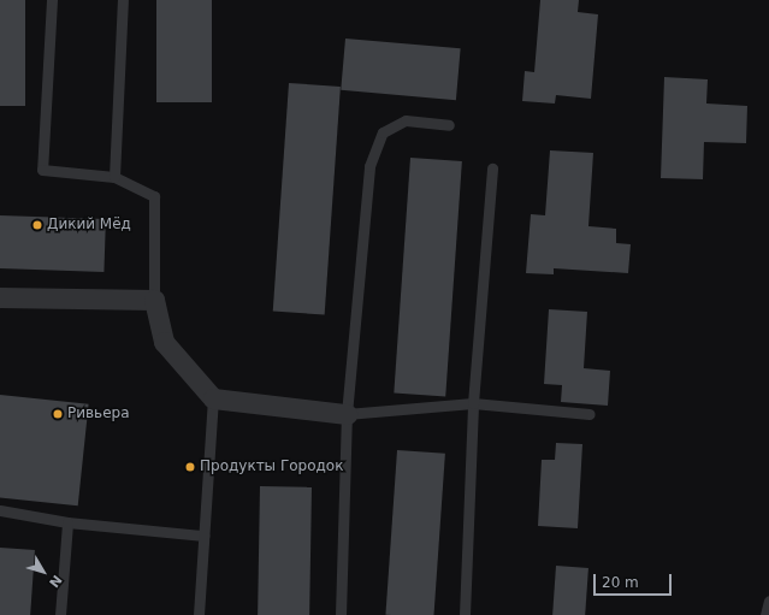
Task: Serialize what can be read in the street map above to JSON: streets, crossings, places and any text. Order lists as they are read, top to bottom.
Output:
{
  "places": ["Дикий Мёд", "Ривьера", "Продукты Городок"],
  "scale_bar": "20 m",
  "north": "bottom right"
}
